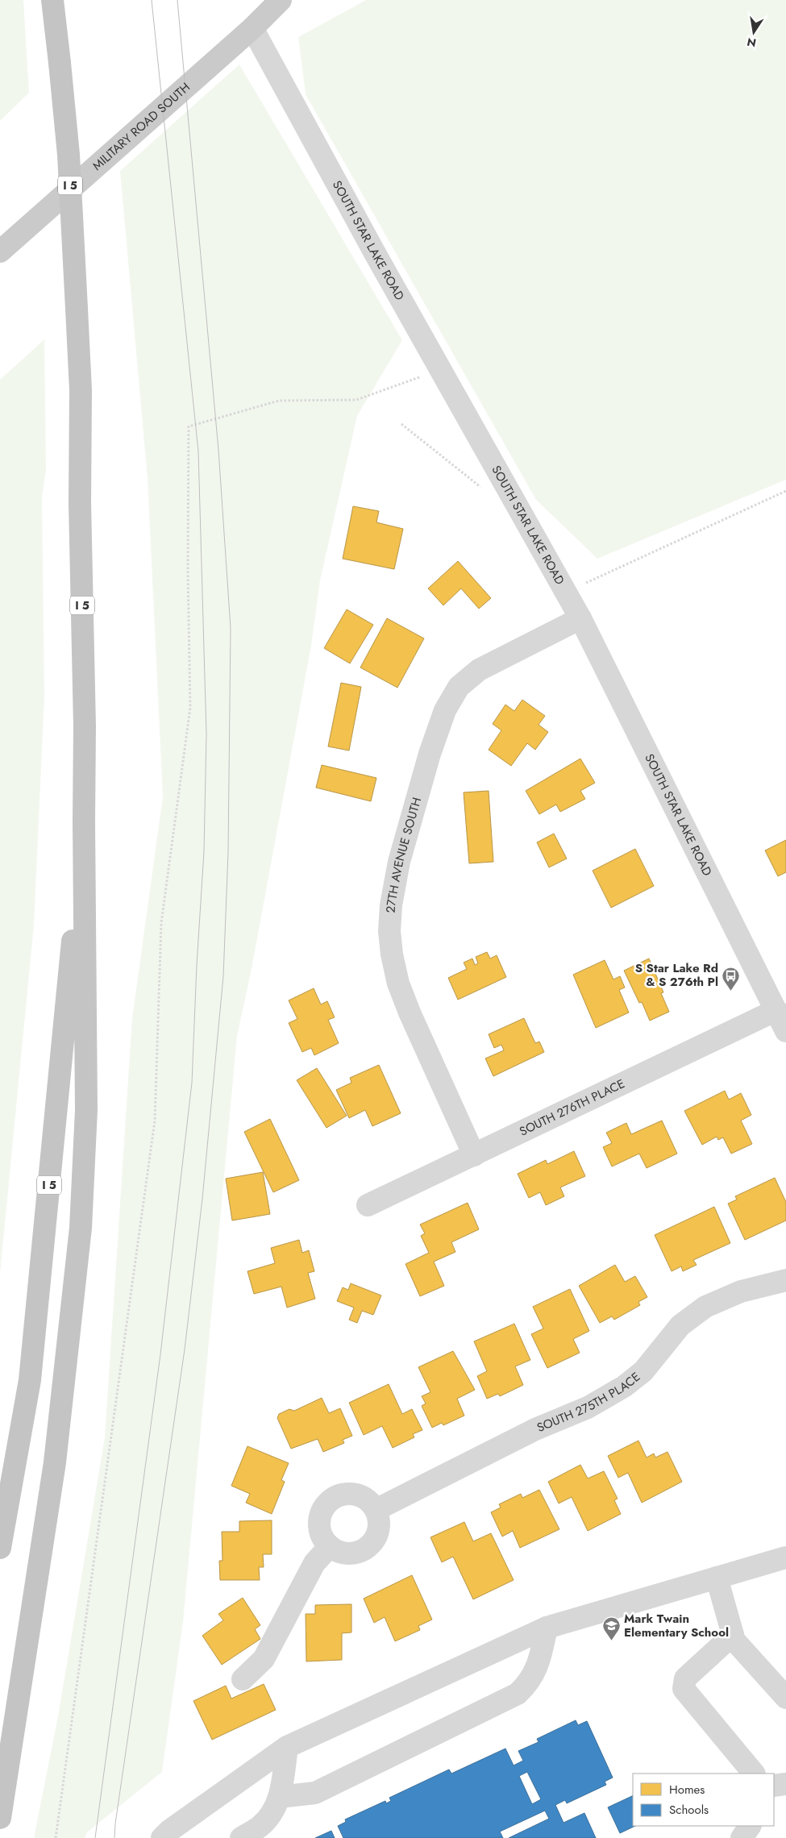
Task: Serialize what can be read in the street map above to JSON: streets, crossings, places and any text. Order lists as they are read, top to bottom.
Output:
{
  "streets": {
    "highway": ["I 5"],
    "main road": ["MILITARY ROAD SOUTH"],
    "street": [
      "SOUTH STAR LAKE ROAD",
      "27TH AVENUE SOUTH",
      "SOUTH 276TH PLACE",
      "SOUTH 275TH PLACE"
    ]
  },
  "crossings": [
    ["MILITARY ROAD SOUTH", "SOUTH STAR LAKE ROAD"],
    ["SOUTH STAR LAKE ROAD", "27TH AVENUE SOUTH"],
    ["SOUTH STAR LAKE ROAD", "SOUTH 276TH PLACE"],
    ["27TH AVENUE SOUTH", "SOUTH 276TH PLACE"]
  ],
  "places": {
    "bus stop": ["S Star Lake Rd & S 276th Pl"],
    "school or university": ["Mark Twain Elementary School"]
  },
  "legend": ["Homes", "Schools"],
  "north": "bottom"
}
